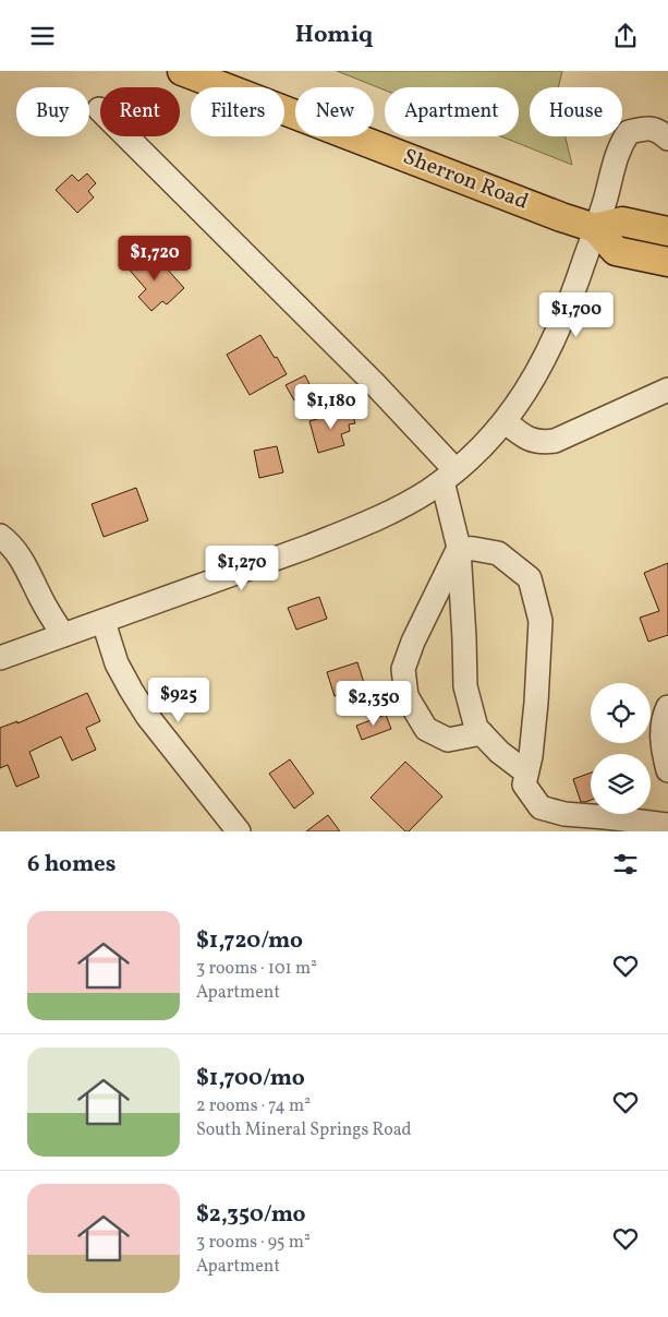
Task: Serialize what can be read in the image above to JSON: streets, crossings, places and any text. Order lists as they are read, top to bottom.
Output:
{
  "streets": {
    "main road": ["Sherron Road"]
  },
  "page": {
    "header": "Homiq",
    "chip": [
      "Buy",
      "Rent",
      "Filters",
      "New",
      "Apartment",
      "House"
    ],
    "price": [
      "$1,720",
      "$1,700",
      "$1,180",
      "$1,270",
      "$925",
      "$2,350"
    ],
    "heading": "6 homes",
    "list": [
      {
        "name": "$1,720/mo",
        "note": "3 rooms · 101 m² · Apartment"
      },
      {
        "name": "$1,700/mo",
        "note": "2 rooms · 74 m² · South Mineral Springs Road"
      },
      {
        "name": "$2,350/mo",
        "note": "3 rooms · 95 m² · Apartment"
      }
    ]
  }
}
